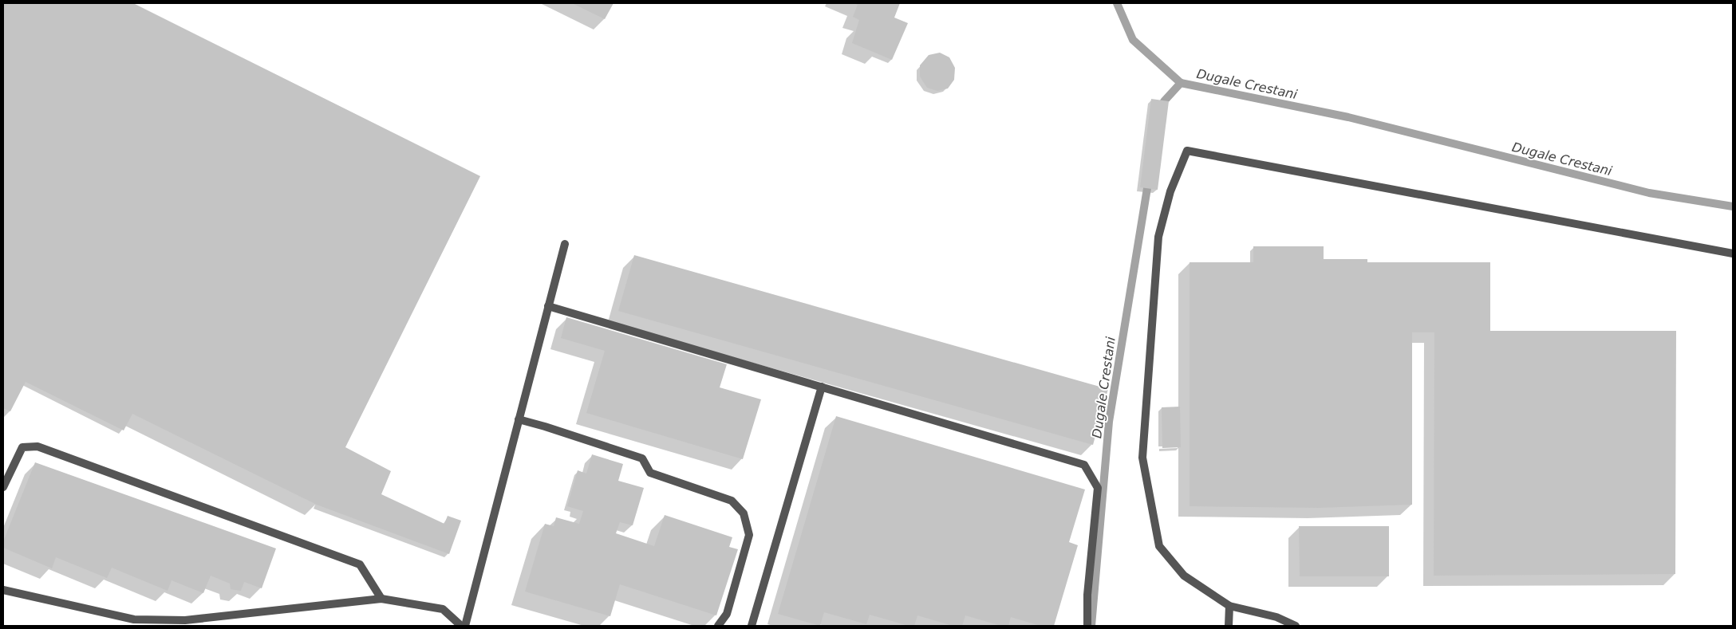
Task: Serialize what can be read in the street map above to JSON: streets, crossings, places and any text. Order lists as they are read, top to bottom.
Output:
{
  "water": ["Dugale Crestani"]
}
